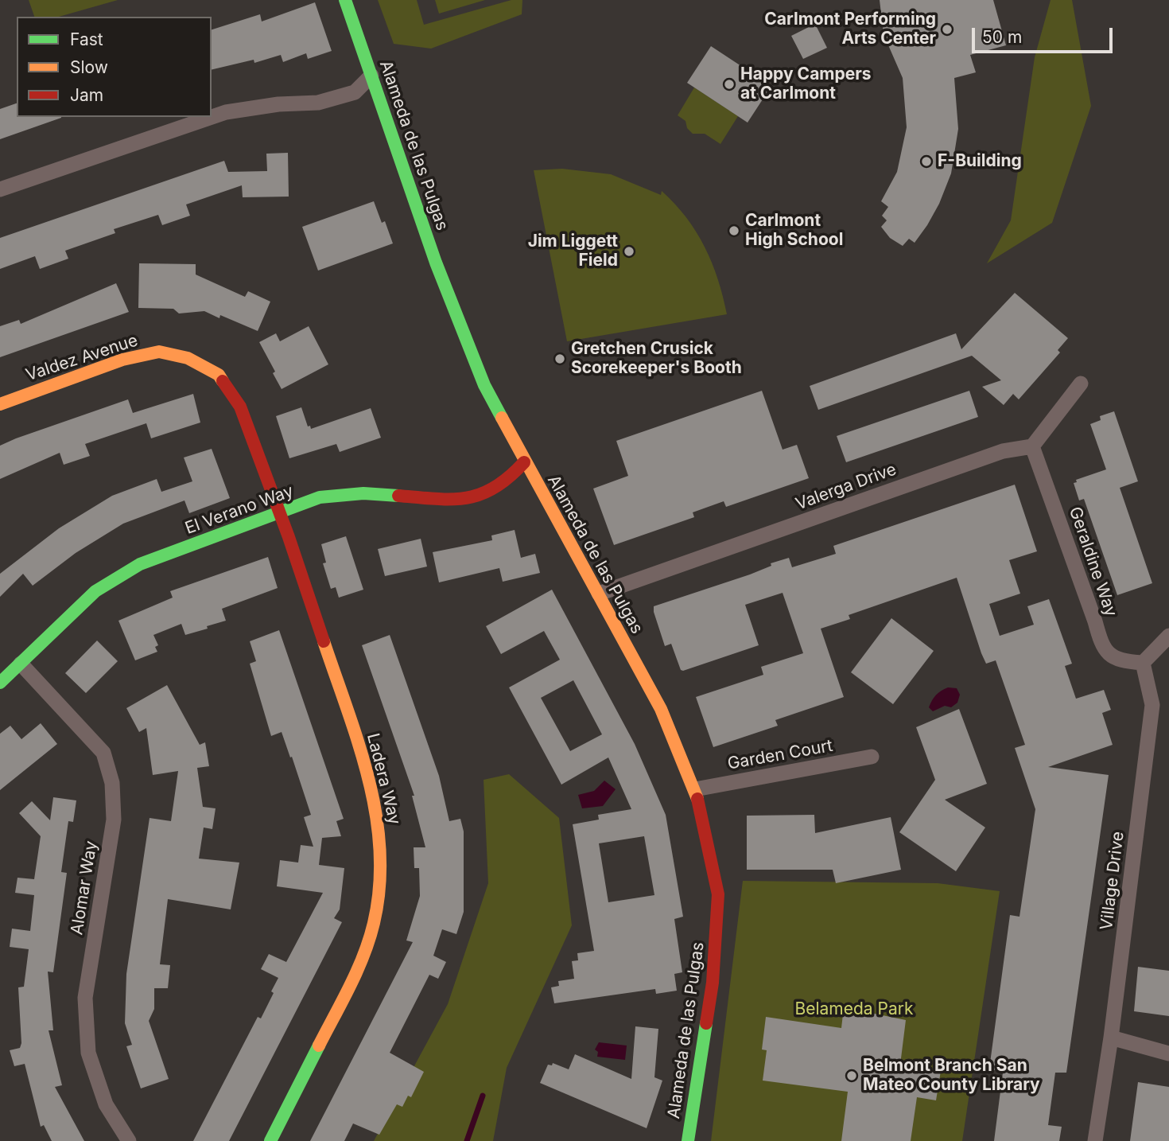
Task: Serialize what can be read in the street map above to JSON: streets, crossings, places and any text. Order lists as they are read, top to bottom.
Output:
{
  "streets": {
    "street": [
      "Alameda de las Pulgas",
      "Valdez Avenue",
      "Valerga Drive",
      "El Verano Way",
      "Geraldine Way",
      "Garden Court",
      "Ladera Way",
      "Village Drive",
      "Alomar Way"
    ]
  },
  "crossings": [
    ["Alameda de las Pulgas", "Valerga Drive"],
    ["Alameda de las Pulgas", "El Verano Way"],
    ["Alameda de las Pulgas", "Garden Court"],
    ["Valdez Avenue", "El Verano Way"],
    ["Valdez Avenue", "Ladera Way"],
    ["Valerga Drive", "Geraldine Way"],
    ["El Verano Way", "Ladera Way"],
    ["El Verano Way", "Alomar Way"],
    ["Geraldine Way", "Village Drive"]
  ],
  "parks": ["Belameda Park"],
  "places": [
    "Carlmont Performing Arts Center",
    "Happy Campers at Carlmont",
    "F-Building",
    "Carlmont High School",
    "Jim Liggett Field",
    "Gretchen Crusick Scorekeeper's Booth",
    "Belmont Branch San Mateo County Library"
  ],
  "legend": ["Fast", "Slow", "Jam"],
  "scale_bar": "50 m"
}
